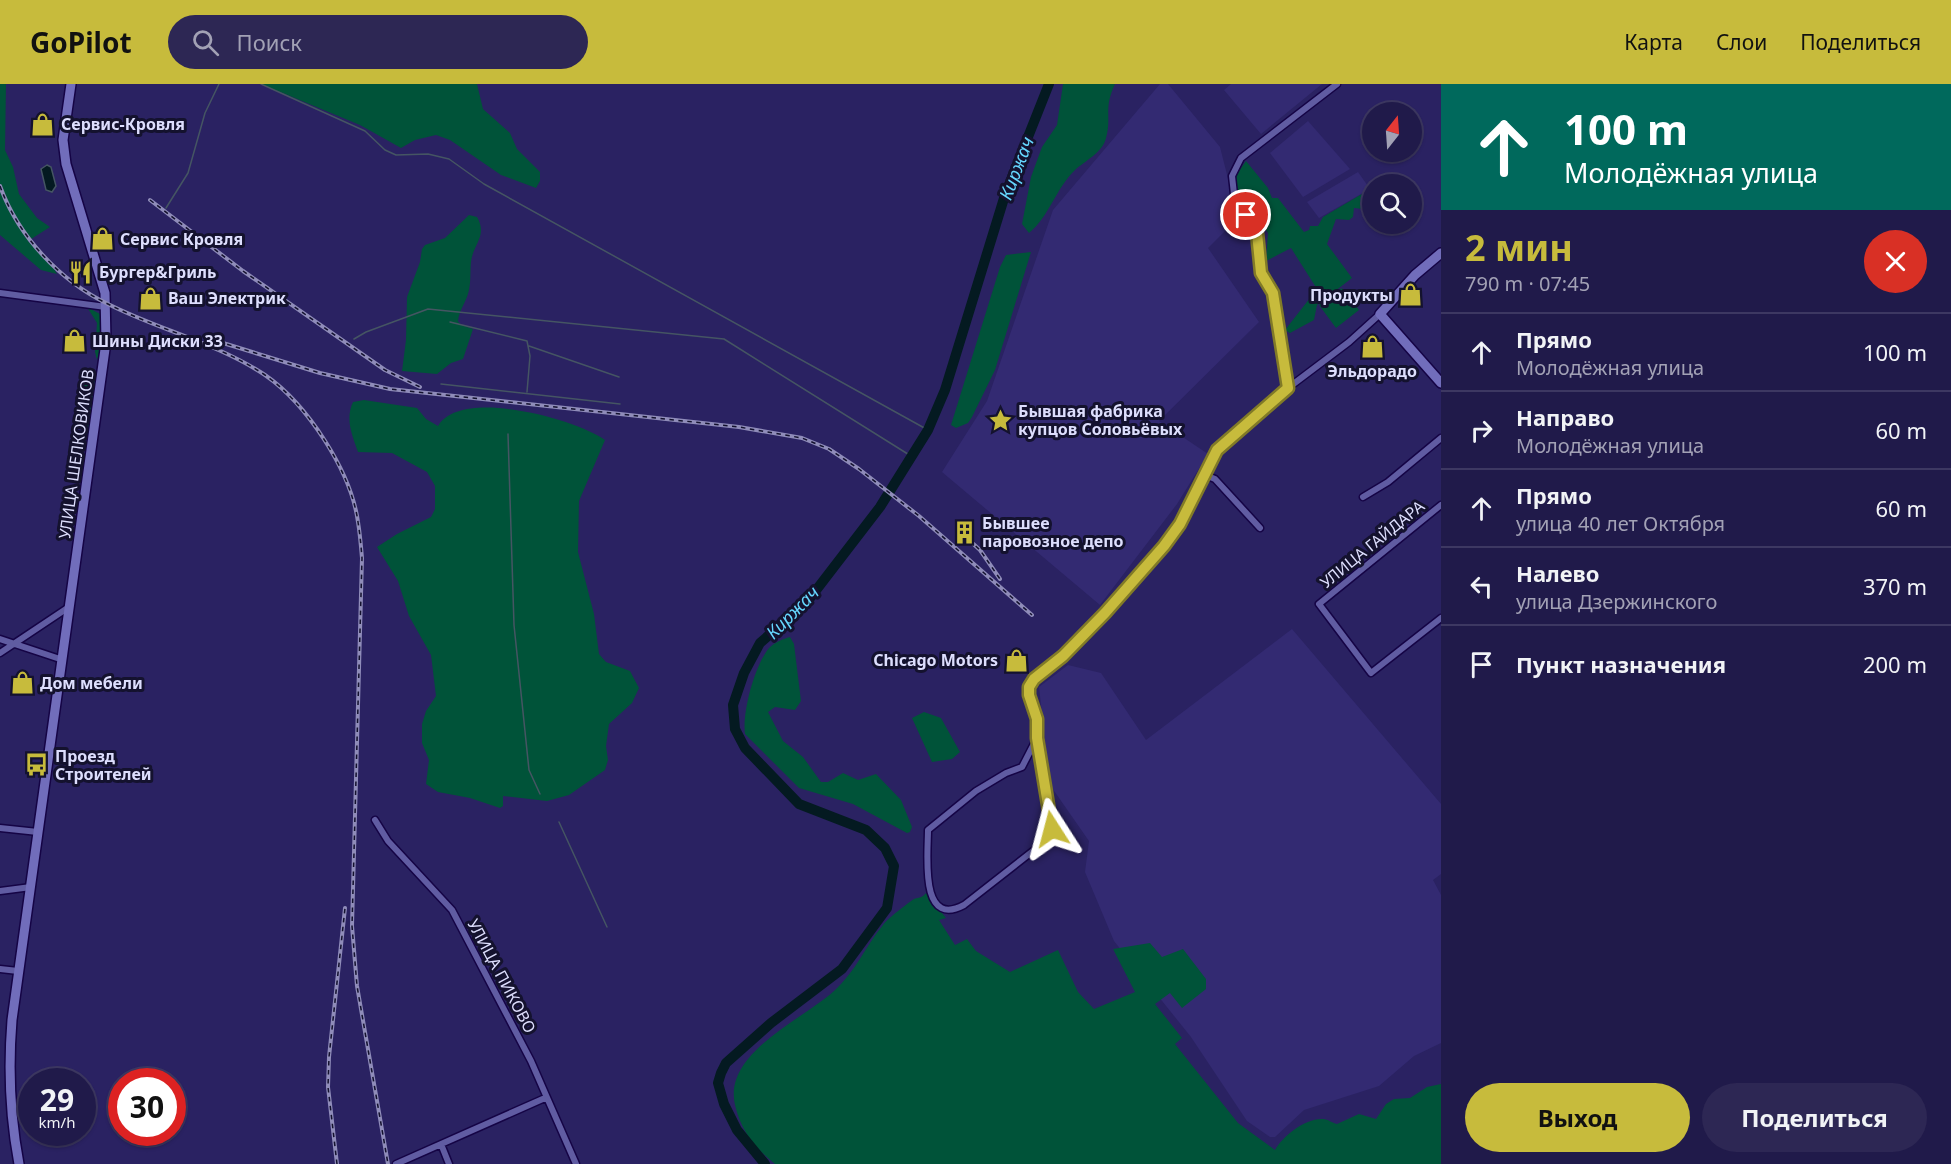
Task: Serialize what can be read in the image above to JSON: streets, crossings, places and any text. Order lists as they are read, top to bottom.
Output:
{
  "streets": {
    "street": ["УЛИЦА ШЕЛКОВИКОВ", "УЛИЦА ГАЙДАРА", "УЛИЦА ПИКОВО"]
  },
  "water": ["Киржач"],
  "places": {
    "shop": [
      "Сервис-Кровля",
      "Сервис Кровля",
      "Продукты",
      "Ваш Электрик",
      "Шины Диски 33",
      "Эльдорадо",
      "Chicago Motors",
      "Дом мебели"
    ],
    "restaurant": ["Бургер&Гриль"],
    "place": ["Бывшая фабрика купцов Соловьёвых"],
    "building": ["Бывшее паровозное депо"],
    "bus stop": ["Проезд Строителей"]
  },
  "north": "top",
  "page": {
    "header": "GoPilot",
    "search": "Поиск",
    "nav": ["Карта", "Слои", "Поделиться"],
    "turn": ["100 m", "Молодёжная улица"],
    "heading": ["2 мин", "790 m · 07:45"],
    "list": [
      {
        "name": "Прямо",
        "note": "Молодёжная улица",
        "value": "100 m"
      },
      {
        "name": "Направо",
        "note": "Молодёжная улица",
        "value": "60 m"
      },
      {
        "name": "Прямо",
        "note": "улица 40 лет Октября",
        "value": "60 m"
      },
      {
        "name": "Налево",
        "note": "улица Дзержинского",
        "value": "370 m"
      },
      {
        "name": "Пункт назначения",
        "value": "200 m"
      }
    ],
    "speed": "29 km/h",
    "limit": "30",
    "buttons": ["Выход", "Поделиться"]
  }
}
